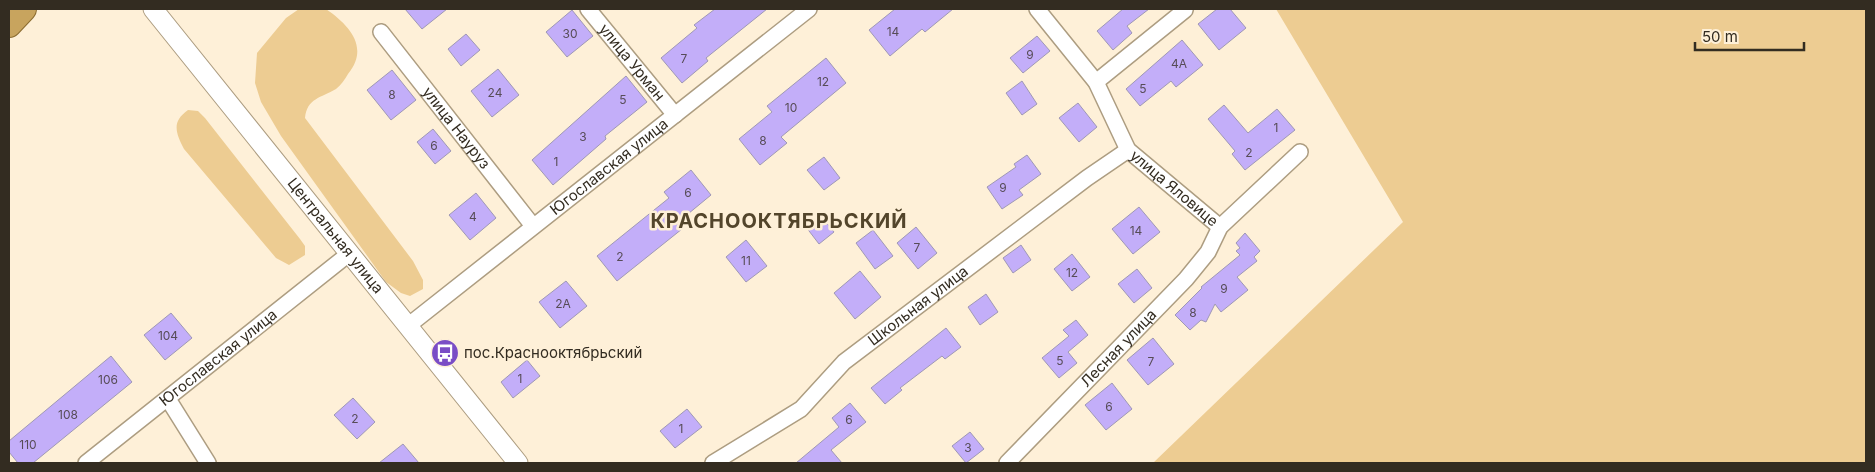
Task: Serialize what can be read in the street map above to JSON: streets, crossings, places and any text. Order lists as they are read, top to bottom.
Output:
{
  "streets": {
    "street": [
      "улица Урман",
      "улица Науруз",
      "Югославская улица",
      "улица Яловице",
      "Центральная улица",
      "Школьная улица",
      "Лесная улица"
    ]
  },
  "crossings": [
    ["улица Урман", "Югославская улица"],
    ["улица Науруз", "Югославская улица"],
    ["Югославская улица", "Центральная улица"],
    ["улица Яловице", "Школьная улица"],
    ["улица Яловице", "Лесная улица"]
  ],
  "districts": ["КРАСНООКТЯБРЬСКИЙ"],
  "places": {
    "bus stop": ["пос.Краснооктябрьский"]
  },
  "house_numbers": [
    "14",
    "30",
    "9",
    "7",
    "4А",
    "12",
    "5",
    "24",
    "8",
    "5",
    "10",
    "1",
    "3",
    "8",
    "6",
    "2",
    "1",
    "9",
    "6",
    "4",
    "14",
    "7",
    "2",
    "11",
    "12",
    "9",
    "2А",
    "8",
    "104",
    "5",
    "7",
    "1",
    "106",
    "6",
    "108",
    "2",
    "6",
    "1",
    "110",
    "3"
  ],
  "scale_bar": "50 m"
}
